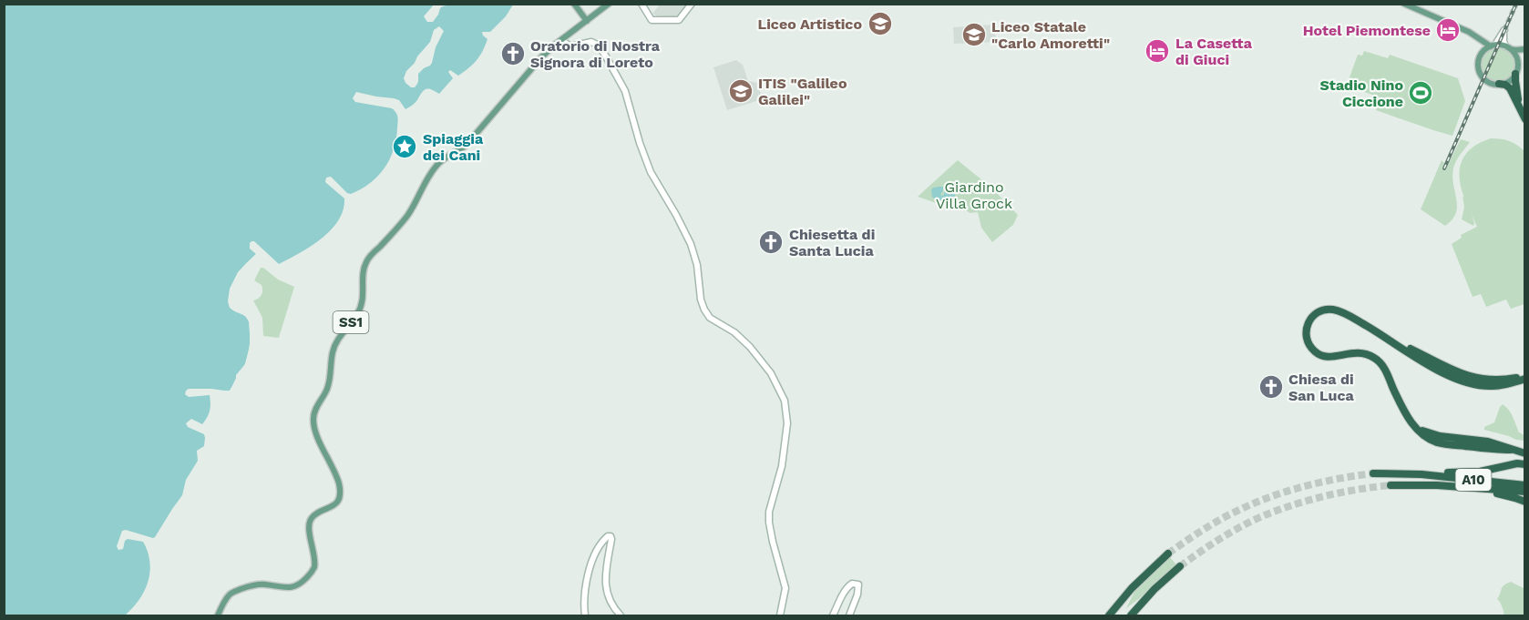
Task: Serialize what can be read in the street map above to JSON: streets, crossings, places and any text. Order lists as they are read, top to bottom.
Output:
{
  "streets": {
    "highway": ["A10"],
    "main road": ["SS1"]
  },
  "parks": ["Giardino Villa Grock"],
  "places": {
    "school or university": ["Liceo Artistico", "Liceo Statale \"Carlo Amoretti\"", "ITIS \"Galileo Galilei\""],
    "hotel": ["Hotel Piemontese", "La Casetta di Giuci"],
    "church": ["Oratorio di Nostra Signora di Loreto", "Chiesetta di Santa Lucia", "Chiesa di San Luca"],
    "sports": ["Stadio Nino Ciccione"],
    "place": ["Spiaggia dei Cani"]
  }
}
